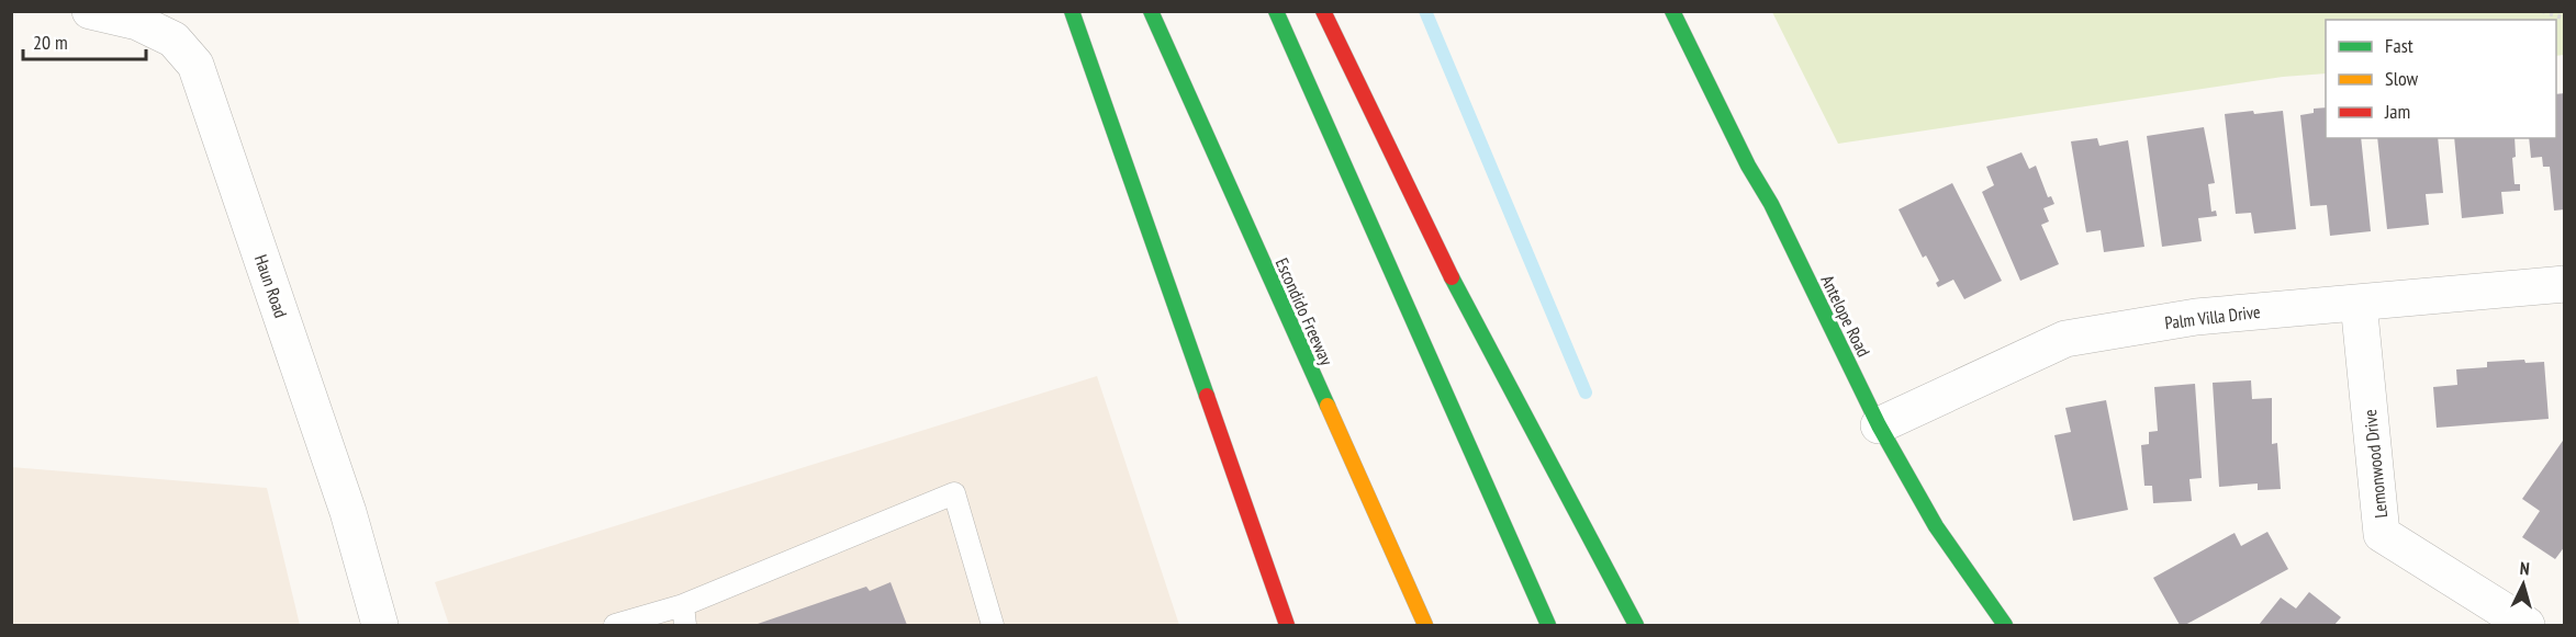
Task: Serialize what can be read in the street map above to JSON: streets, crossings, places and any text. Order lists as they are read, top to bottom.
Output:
{
  "streets": {
    "main road": ["Escondido Freeway", "Antelope Road"],
    "street": ["Haun Road", "Palm Villa Drive", "Lemonwood Drive"]
  },
  "crossings": [
    ["Antelope Road", "Palm Villa Drive"],
    ["Palm Villa Drive", "Lemonwood Drive"]
  ],
  "legend": ["Fast", "Slow", "Jam"],
  "scale_bar": "20 m",
  "north": "top"
}
